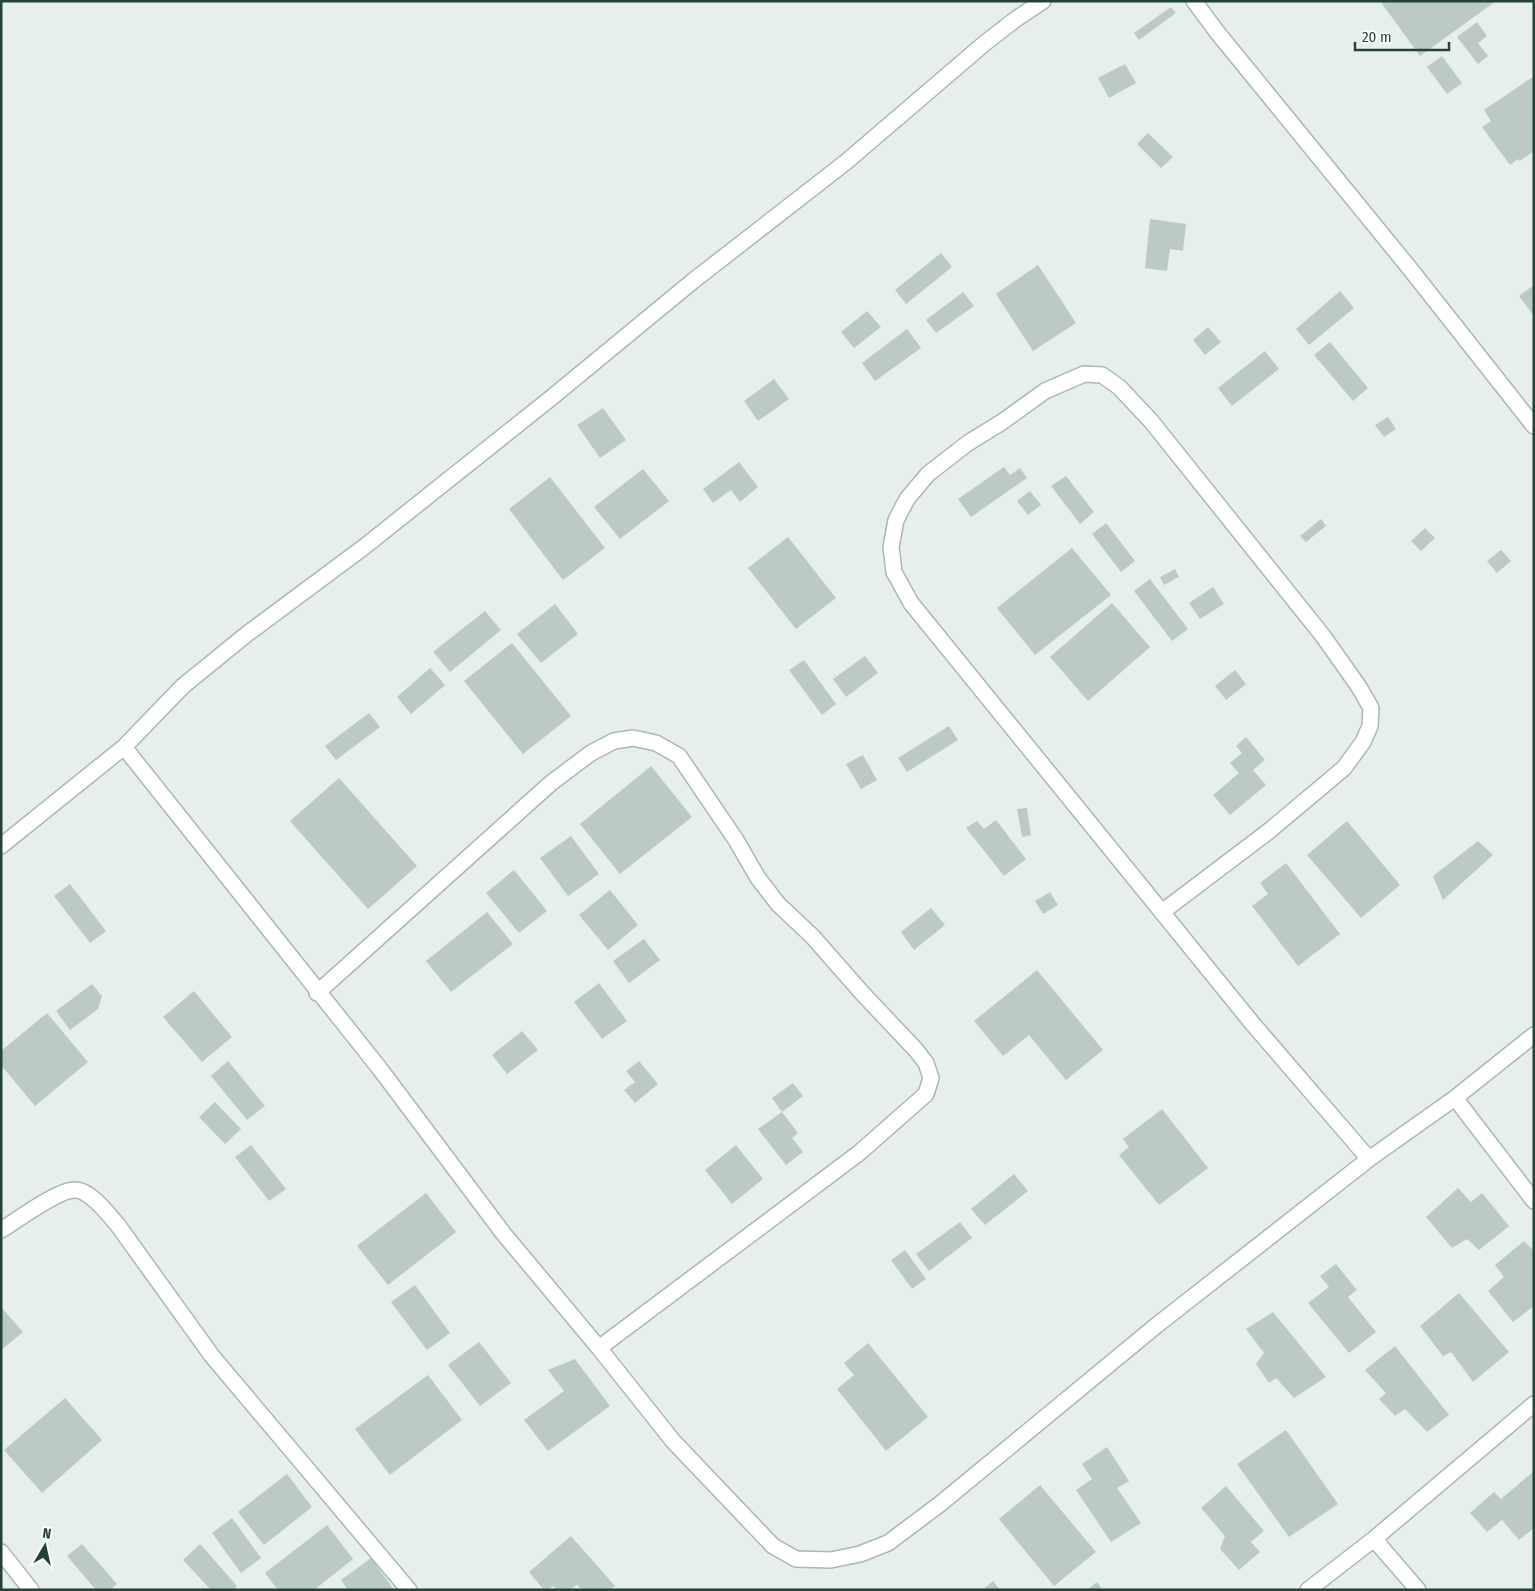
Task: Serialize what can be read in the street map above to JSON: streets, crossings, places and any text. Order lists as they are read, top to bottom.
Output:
{
  "scale_bar": "20 m",
  "north": "top"
}
